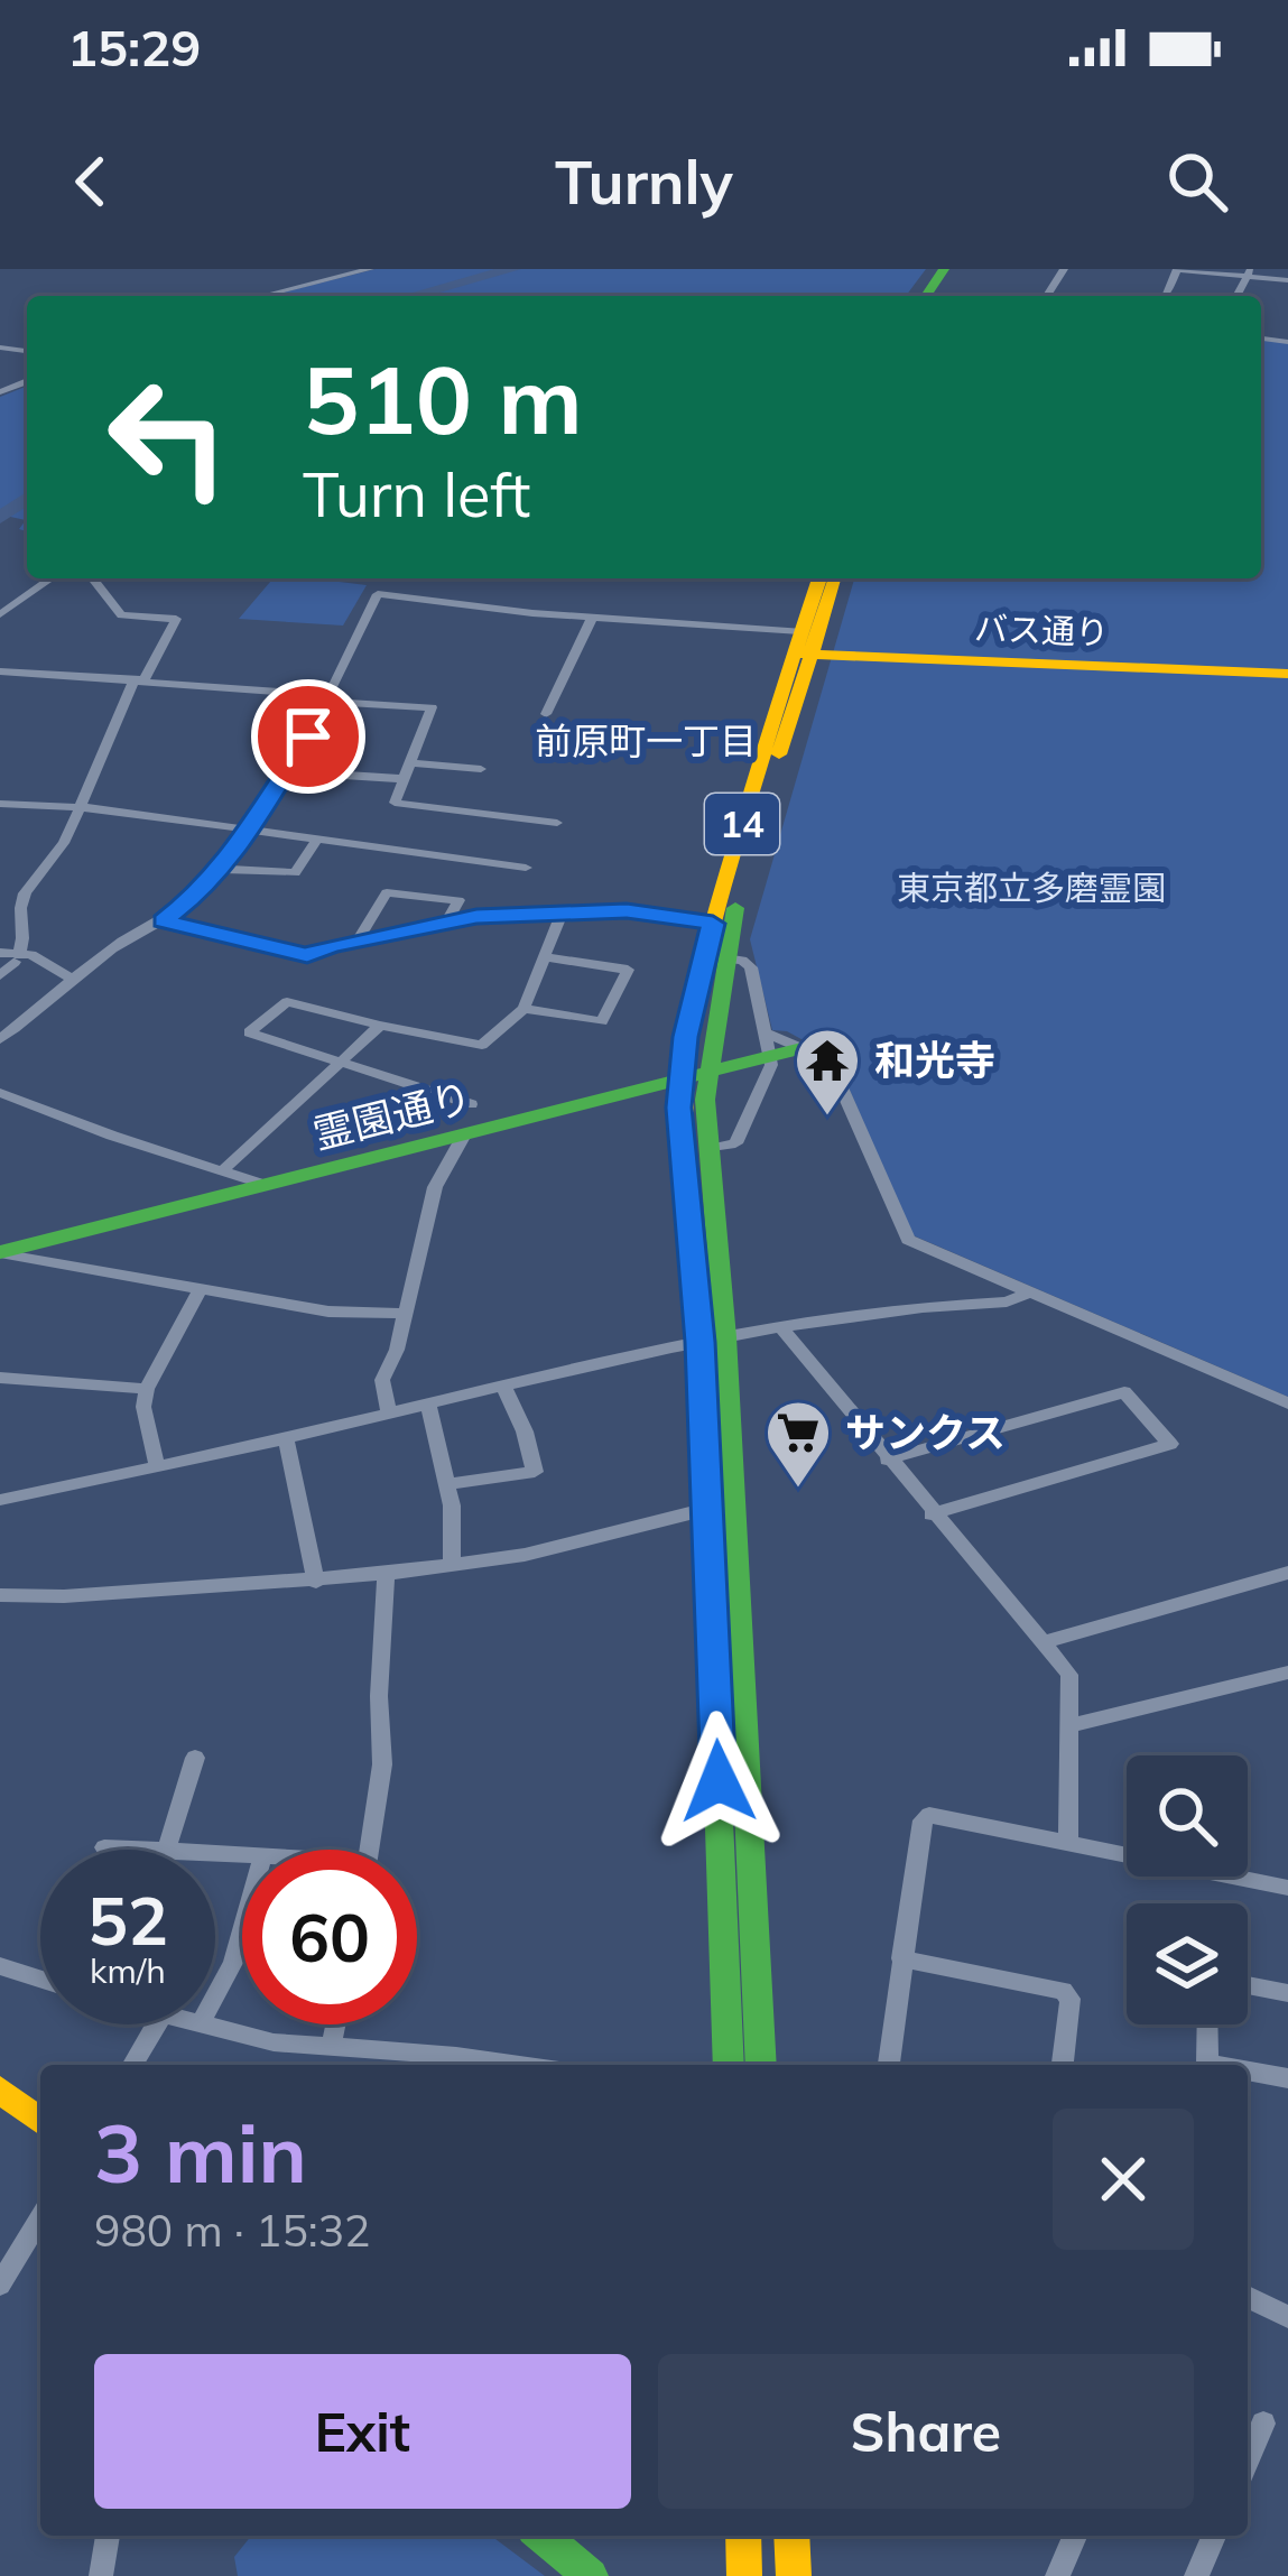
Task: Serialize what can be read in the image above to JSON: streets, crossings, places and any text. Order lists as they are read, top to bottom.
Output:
{
  "streets": {
    "main road": ["バス通り", "14", "霊園通り"]
  },
  "crossings": [
    ["バス通り", "14"],
    ["14", "霊園通り"]
  ],
  "districts": ["前原町一丁目"],
  "parks": ["東京都立多磨霊園"],
  "places": {
    "temple": ["和光寺"],
    "supermarket": ["サンクス"]
  },
  "page": {
    "status": "15:29",
    "header": "Turnly",
    "turn": ["510 m", "Turn left"],
    "speed": "52 km/h",
    "limit": "60",
    "heading": ["3 min", "980 m · 15:32"],
    "buttons": ["Exit", "Share"]
  }
}
